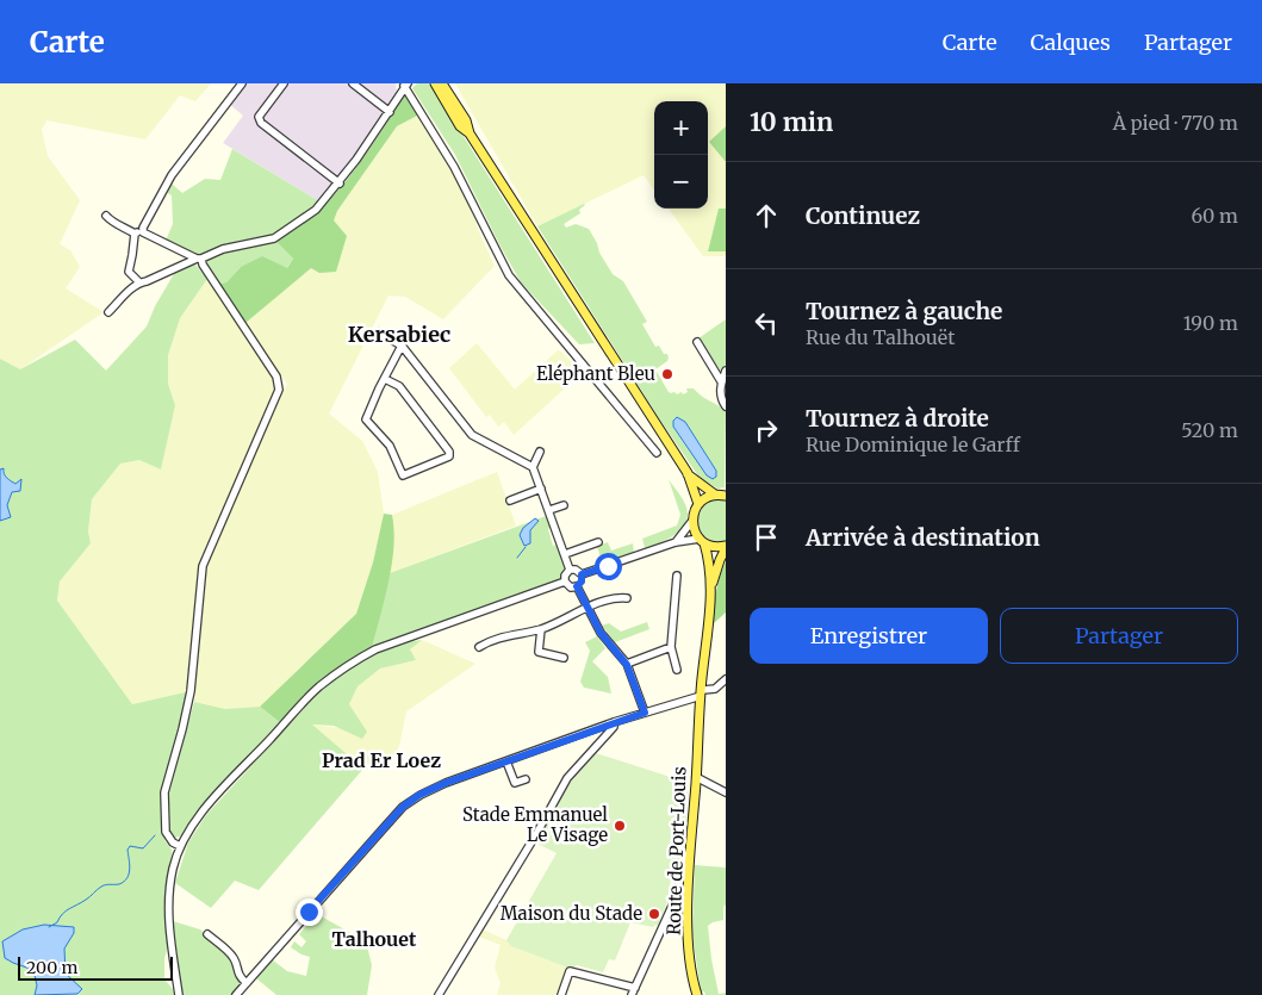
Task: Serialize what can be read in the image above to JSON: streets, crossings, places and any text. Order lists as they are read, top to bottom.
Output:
{
  "streets": {
    "main road": ["Route de Port-Louis"]
  },
  "districts": ["Kersabiec", "Prad Er Loez", "Talhouet"],
  "places": ["Eléphant Bleu", "Stade Emmanuel Le Visage", "Maison du Stade"],
  "scale_bar": "200 m",
  "page": {
    "header": "Carte",
    "nav": ["Carte", "Calques", "Partager"],
    "heading": ["10 min", "À pied · 770 m"],
    "map_buttons": ["+", "−"],
    "list": [
      ["Continuez", "60 m"],
      ["Tournez à gauche", "Rue du Talhouët", "190 m"],
      ["Tournez à droite", "Rue Dominique le Garff", "520 m"],
      "Arrivée à destination"
    ],
    "buttons": ["Enregistrer", "Partager"],
    "scale": "200 m"
  }
}
